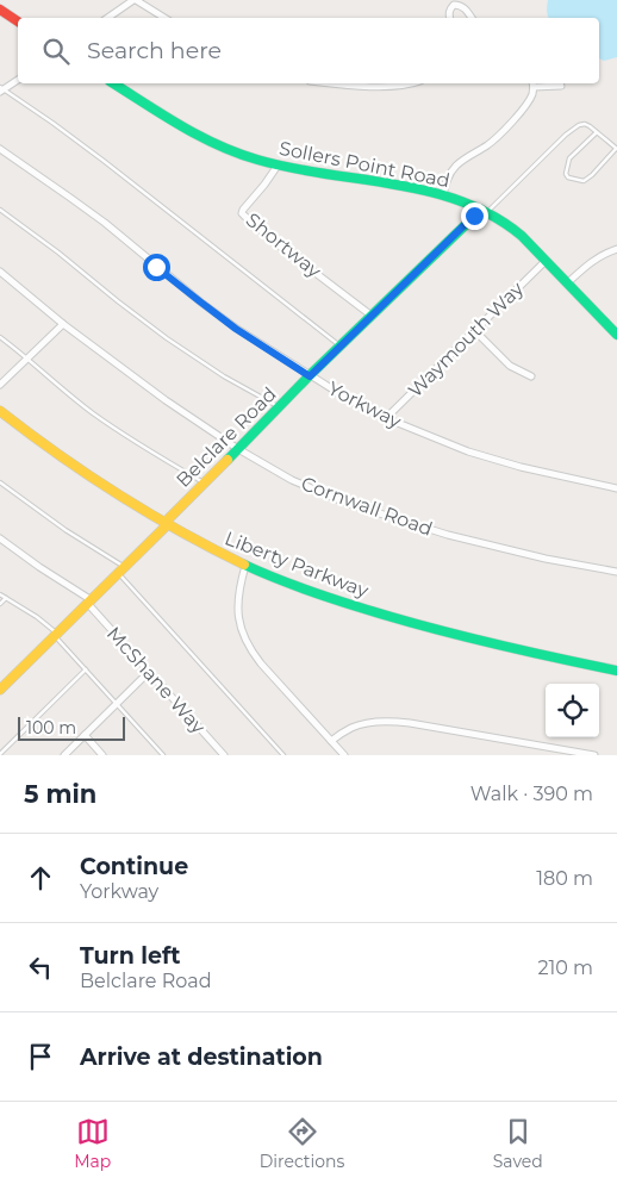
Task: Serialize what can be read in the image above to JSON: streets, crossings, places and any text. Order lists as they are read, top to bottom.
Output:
{
  "streets": {
    "street": [
      "Sollers Point Road",
      "Shortway",
      "Waymouth Way",
      "Yorkway",
      "Belclare Road",
      "Cornwall Road",
      "Liberty Parkway",
      "McShane Way"
    ]
  },
  "crossings": [
    ["Sollers Point Road", "Shortway"],
    ["Sollers Point Road", "Waymouth Way"],
    ["Sollers Point Road", "Belclare Road"],
    ["Shortway", "Belclare Road"],
    ["Waymouth Way", "Yorkway"],
    ["Yorkway", "Belclare Road"],
    ["Belclare Road", "Cornwall Road"],
    ["Belclare Road", "Liberty Parkway"],
    ["Belclare Road", "McShane Way"]
  ],
  "scale_bar": "100 m",
  "page": {
    "search": "Search here",
    "scale": "100 m",
    "heading": ["5 min", "Walk · 390 m"],
    "list": [
      ["Continue", "Yorkway", "180 m"],
      ["Turn left", "Belclare Road", "210 m"],
      "Arrive at destination"
    ],
    "nav": ["Map", "Directions", "Saved"]
  }
}
